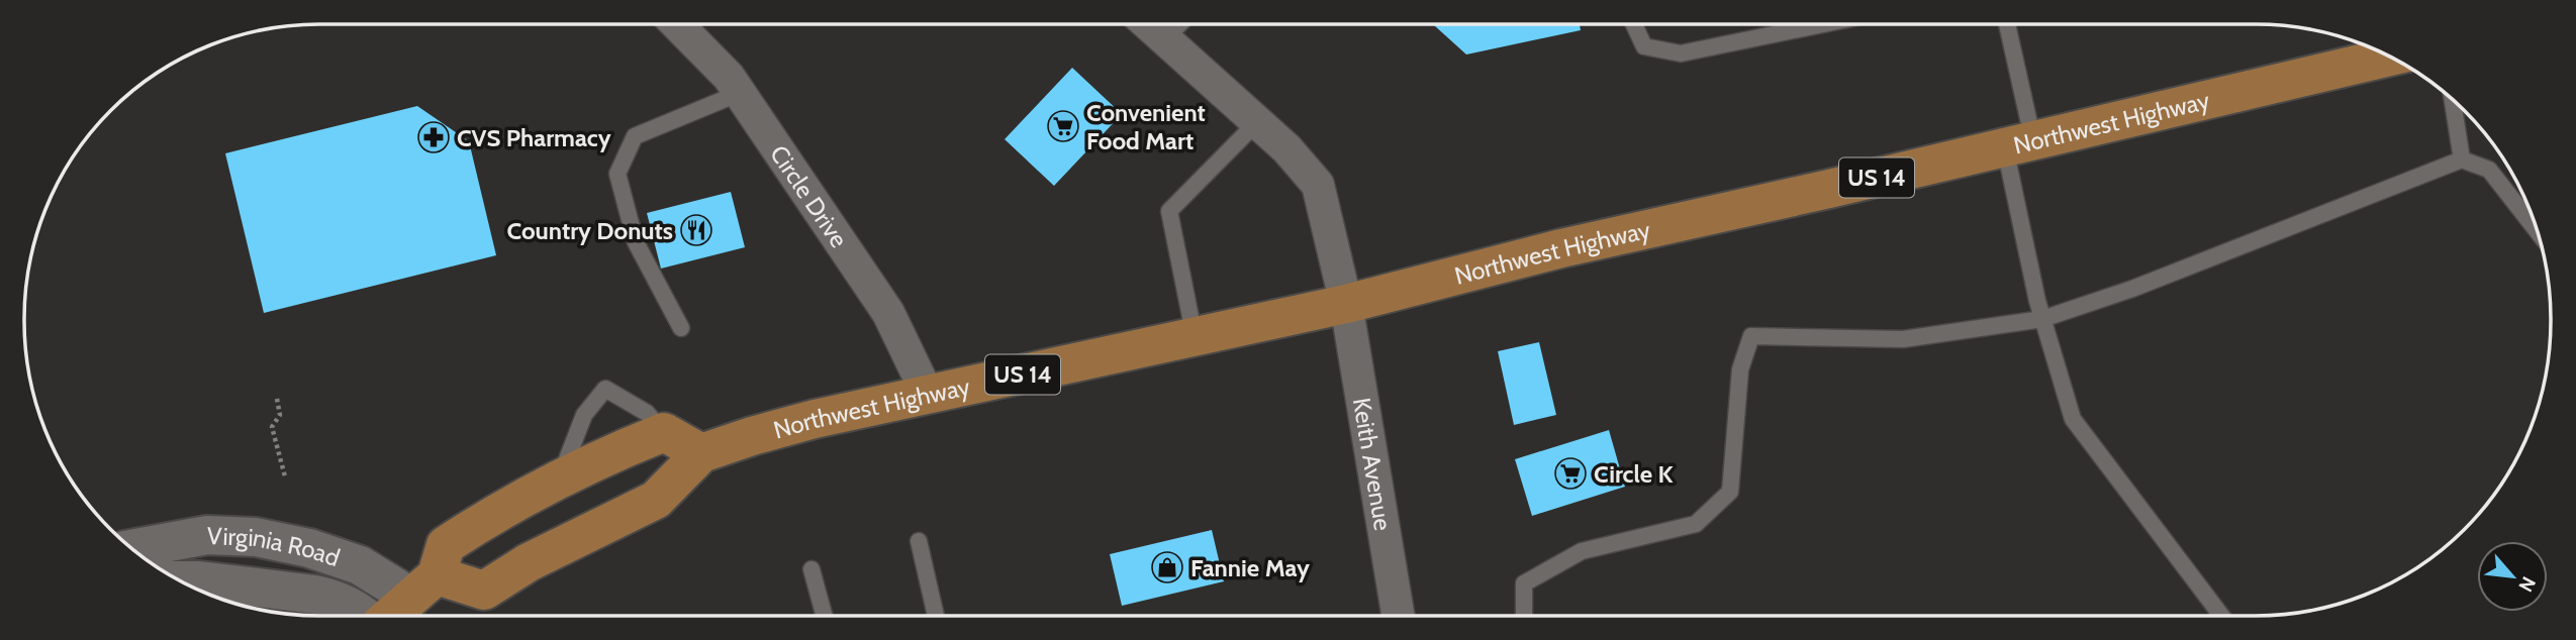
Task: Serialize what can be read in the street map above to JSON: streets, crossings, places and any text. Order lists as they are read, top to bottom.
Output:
{
  "streets": {
    "main road": ["Northwest Highway", "US 14"],
    "street": ["Circle Drive", "Keith Avenue", "Virginia Road"]
  },
  "crossings": [
    ["Northwest Highway", "Circle Drive"],
    ["Northwest Highway", "Keith Avenue"],
    ["Northwest Highway", "Virginia Road"]
  ],
  "places": {
    "supermarket": ["Convenient Food Mart", "Circle K"],
    "pharmacy": ["CVS Pharmacy"],
    "restaurant": ["Country Donuts"],
    "shop": ["Fannie May"]
  },
  "north": "bottom right"
}
